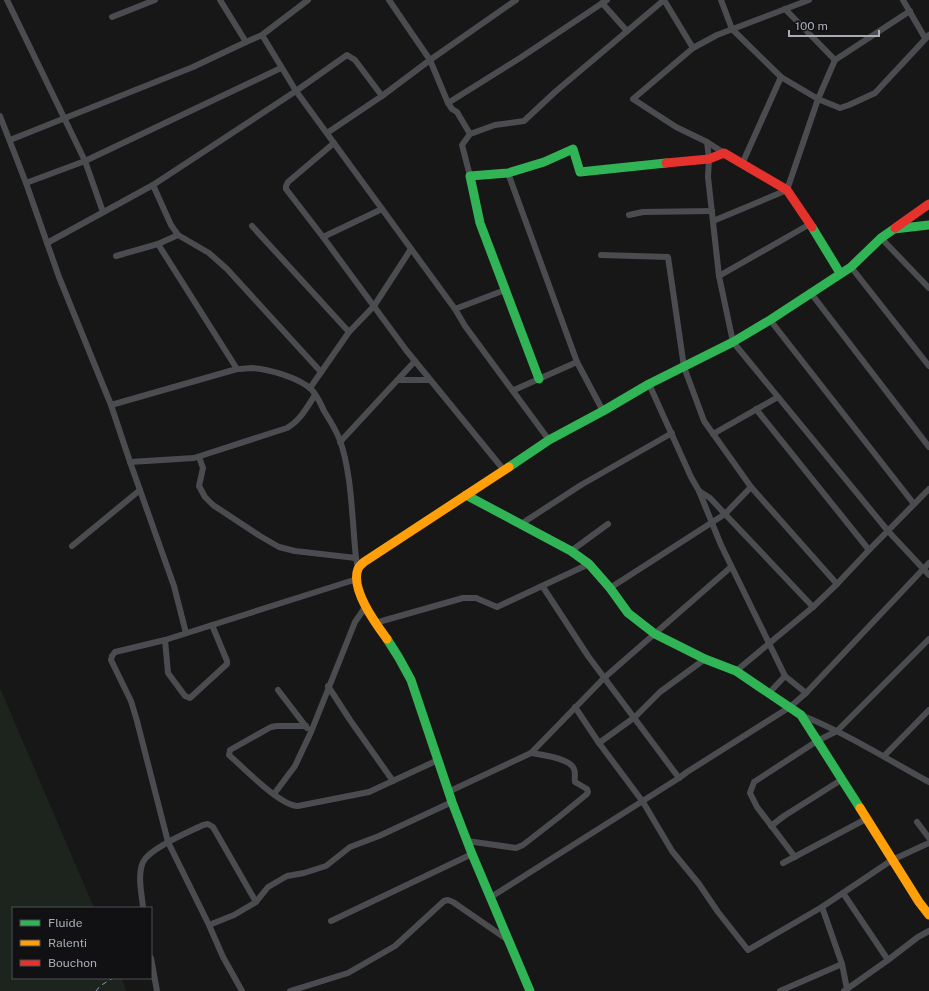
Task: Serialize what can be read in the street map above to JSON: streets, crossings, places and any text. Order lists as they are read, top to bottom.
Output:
{
  "legend": ["Fluide", "Ralenti", "Bouchon"],
  "scale_bar": "100 m"
}
